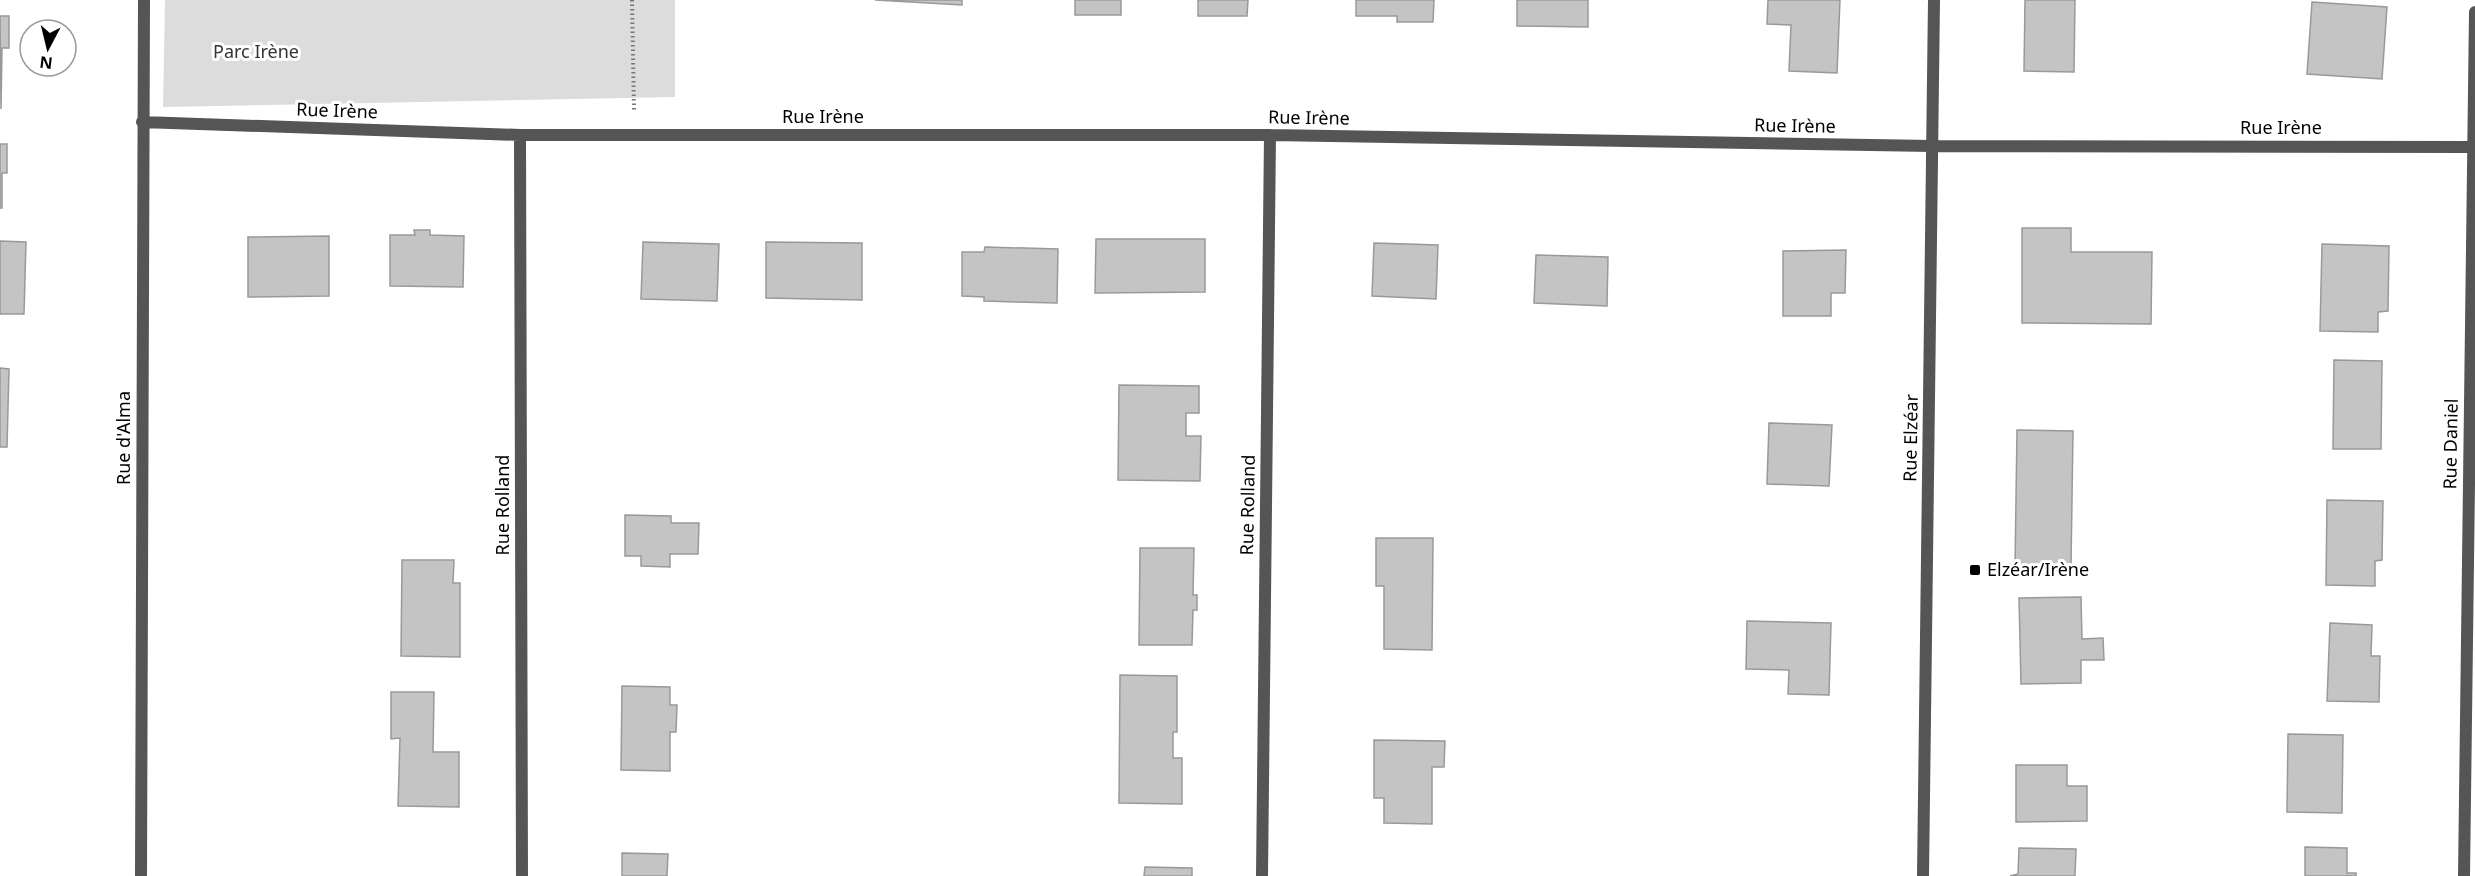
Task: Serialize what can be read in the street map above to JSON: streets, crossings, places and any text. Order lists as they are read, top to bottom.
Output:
{
  "streets": {
    "street": [
      "Rue Irène",
      "Rue d'Alma",
      "Rue Elzéar",
      "Rue Daniel",
      "Rue Rolland"
    ]
  },
  "crossings": [
    ["Rue Irène", "Rue d'Alma"],
    ["Rue Irène", "Rue Elzéar"],
    ["Rue Irène", "Rue Daniel"],
    ["Rue Irène", "Rue Rolland"]
  ],
  "parks": ["Parc Irène"],
  "places": {
    "transit": ["Elzéar/Irène"]
  },
  "north": "bottom"
}
